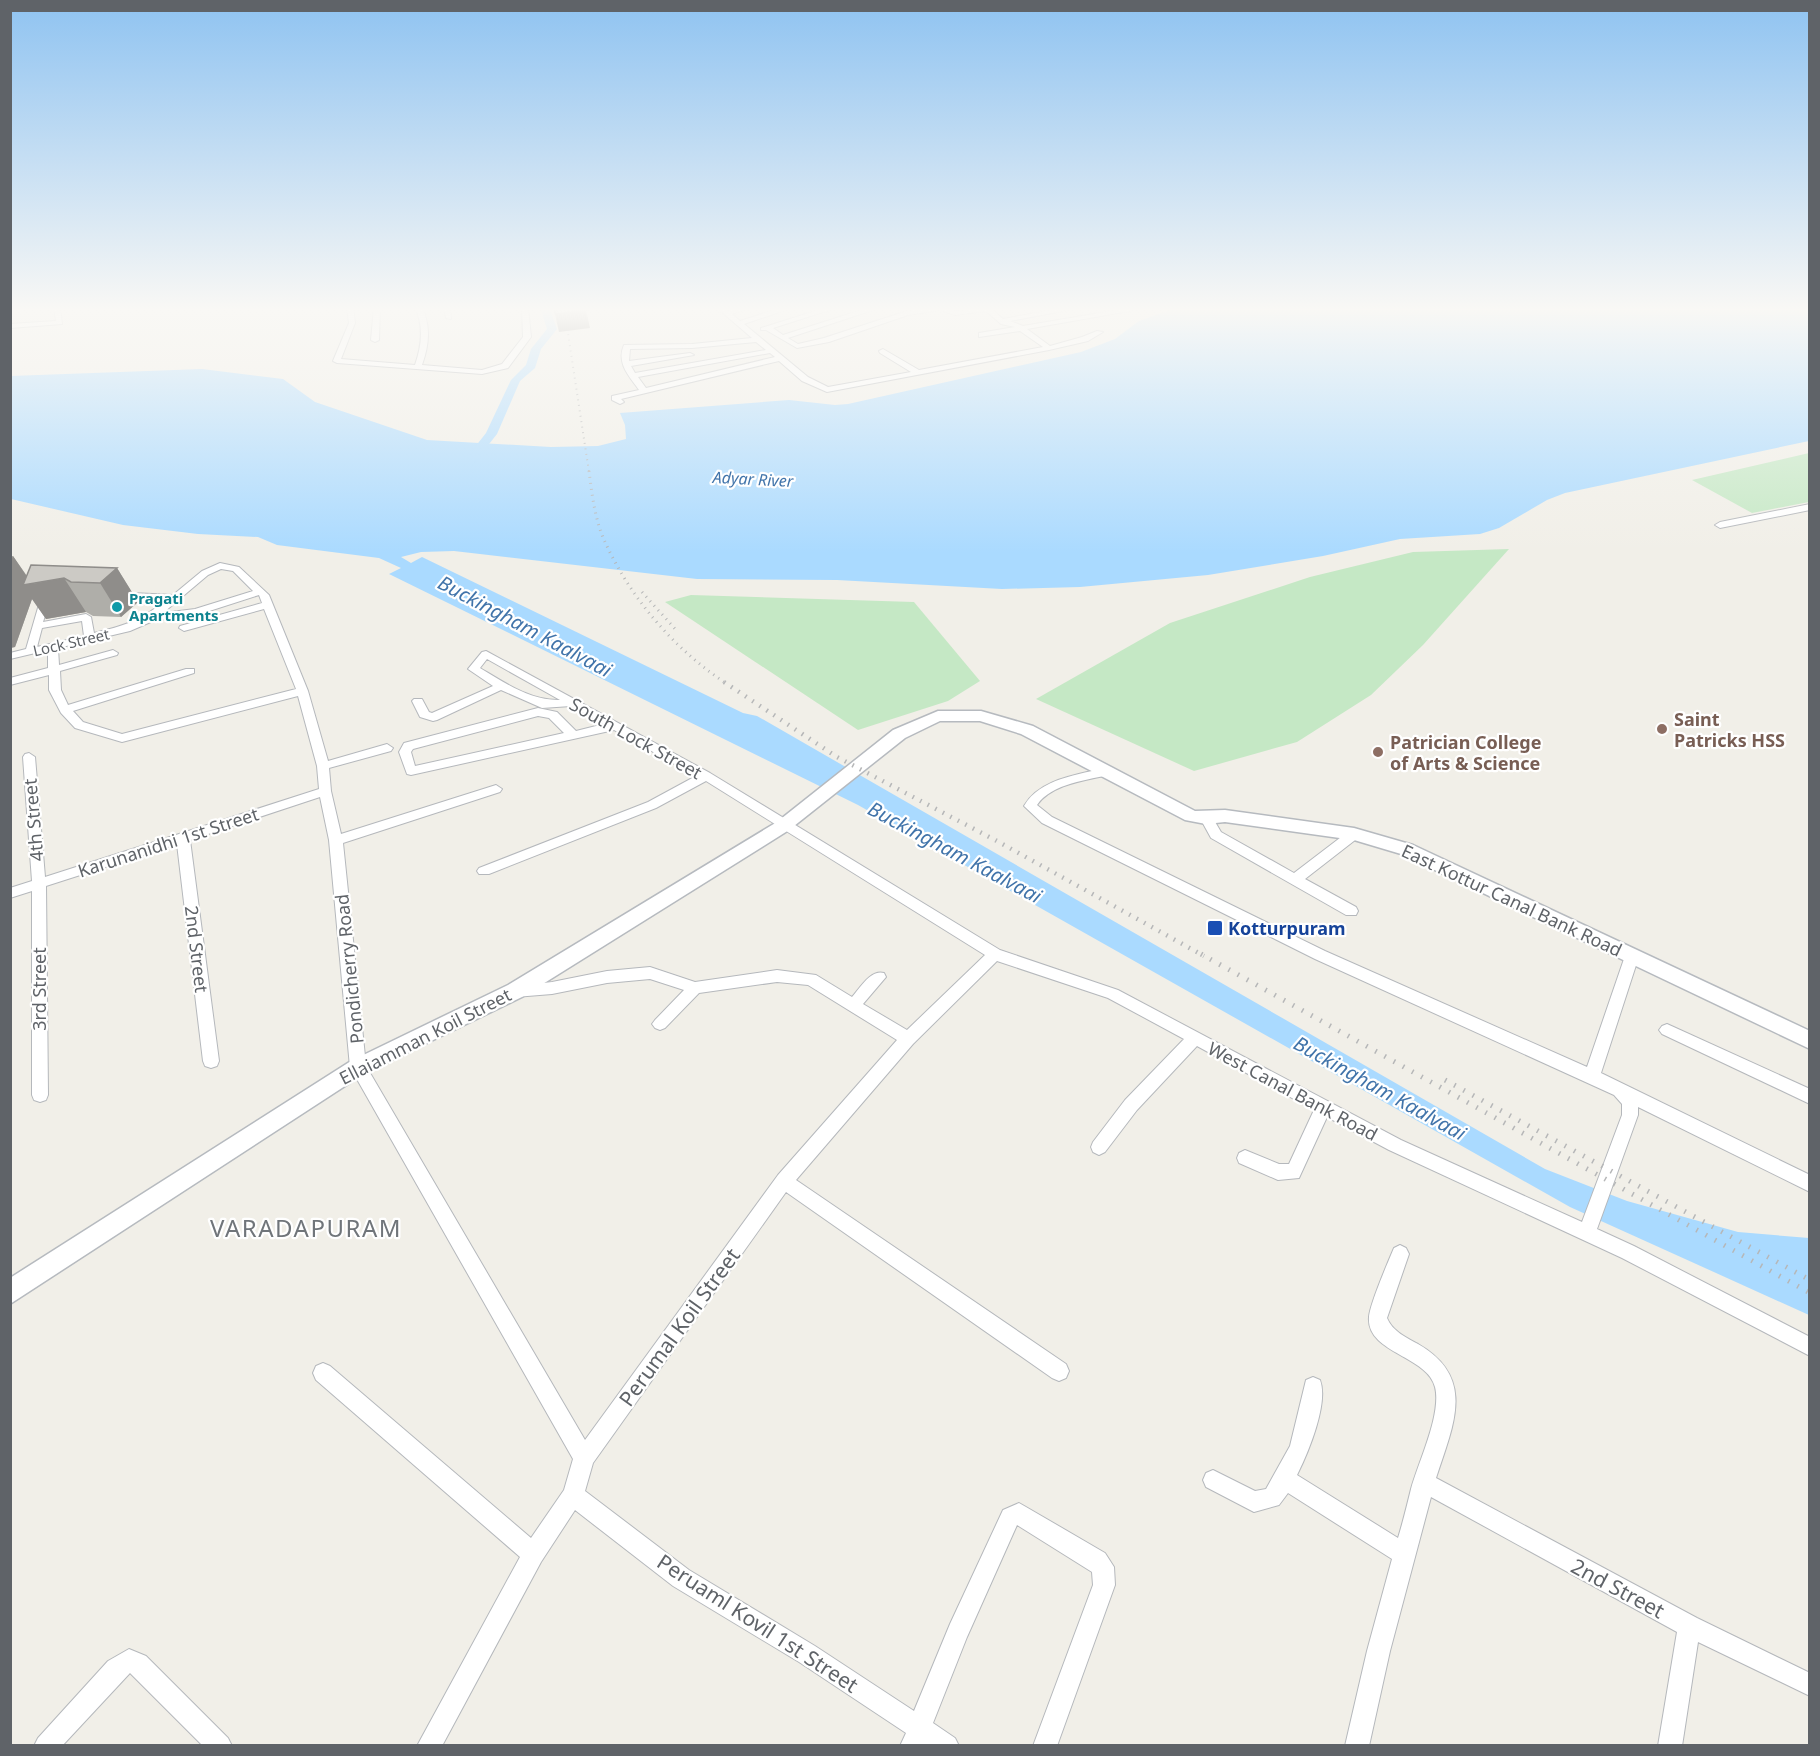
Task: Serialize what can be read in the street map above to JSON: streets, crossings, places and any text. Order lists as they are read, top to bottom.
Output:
{
  "streets": {
    "street": [
      "Lock Street",
      "South Lock Street",
      "4th Street",
      "Karunanidhi 1st Street",
      "East Kottur Canal Bank Road",
      "2nd Street",
      "Pondicherry Road",
      "3rd Street",
      "Ellaiamman Koil Street",
      "West Canal Bank Road",
      "Perumal Koil Street",
      "Peruaml Kovil 1st Street"
    ]
  },
  "crossings": [
    ["Lock Street", "Pondicherry Road"],
    ["South Lock Street", "Ellaiamman Koil Street"],
    ["South Lock Street", "West Canal Bank Road"],
    ["4th Street", "Karunanidhi 1st Street"],
    ["4th Street", "3rd Street"],
    ["Karunanidhi 1st Street", "2nd Street"],
    ["Karunanidhi 1st Street", "Pondicherry Road"],
    ["Karunanidhi 1st Street", "3rd Street"],
    ["East Kottur Canal Bank Road", "Ellaiamman Koil Street"],
    ["Pondicherry Road", "Ellaiamman Koil Street"],
    ["Pondicherry Road", "Perumal Koil Street"],
    ["Ellaiamman Koil Street", "West Canal Bank Road"],
    ["West Canal Bank Road", "Perumal Koil Street"],
    ["Perumal Koil Street", "Peruaml Kovil 1st Street"]
  ],
  "districts": ["VARADAPURAM"],
  "water": ["Adyar River", "Buckingham Kaalvaai"],
  "places": {
    "other": ["Pragati Apartments", "Saint Patricks HSS", "Patrician College of Arts & Science"],
    "transit": ["Kotturpuram"]
  }
}
